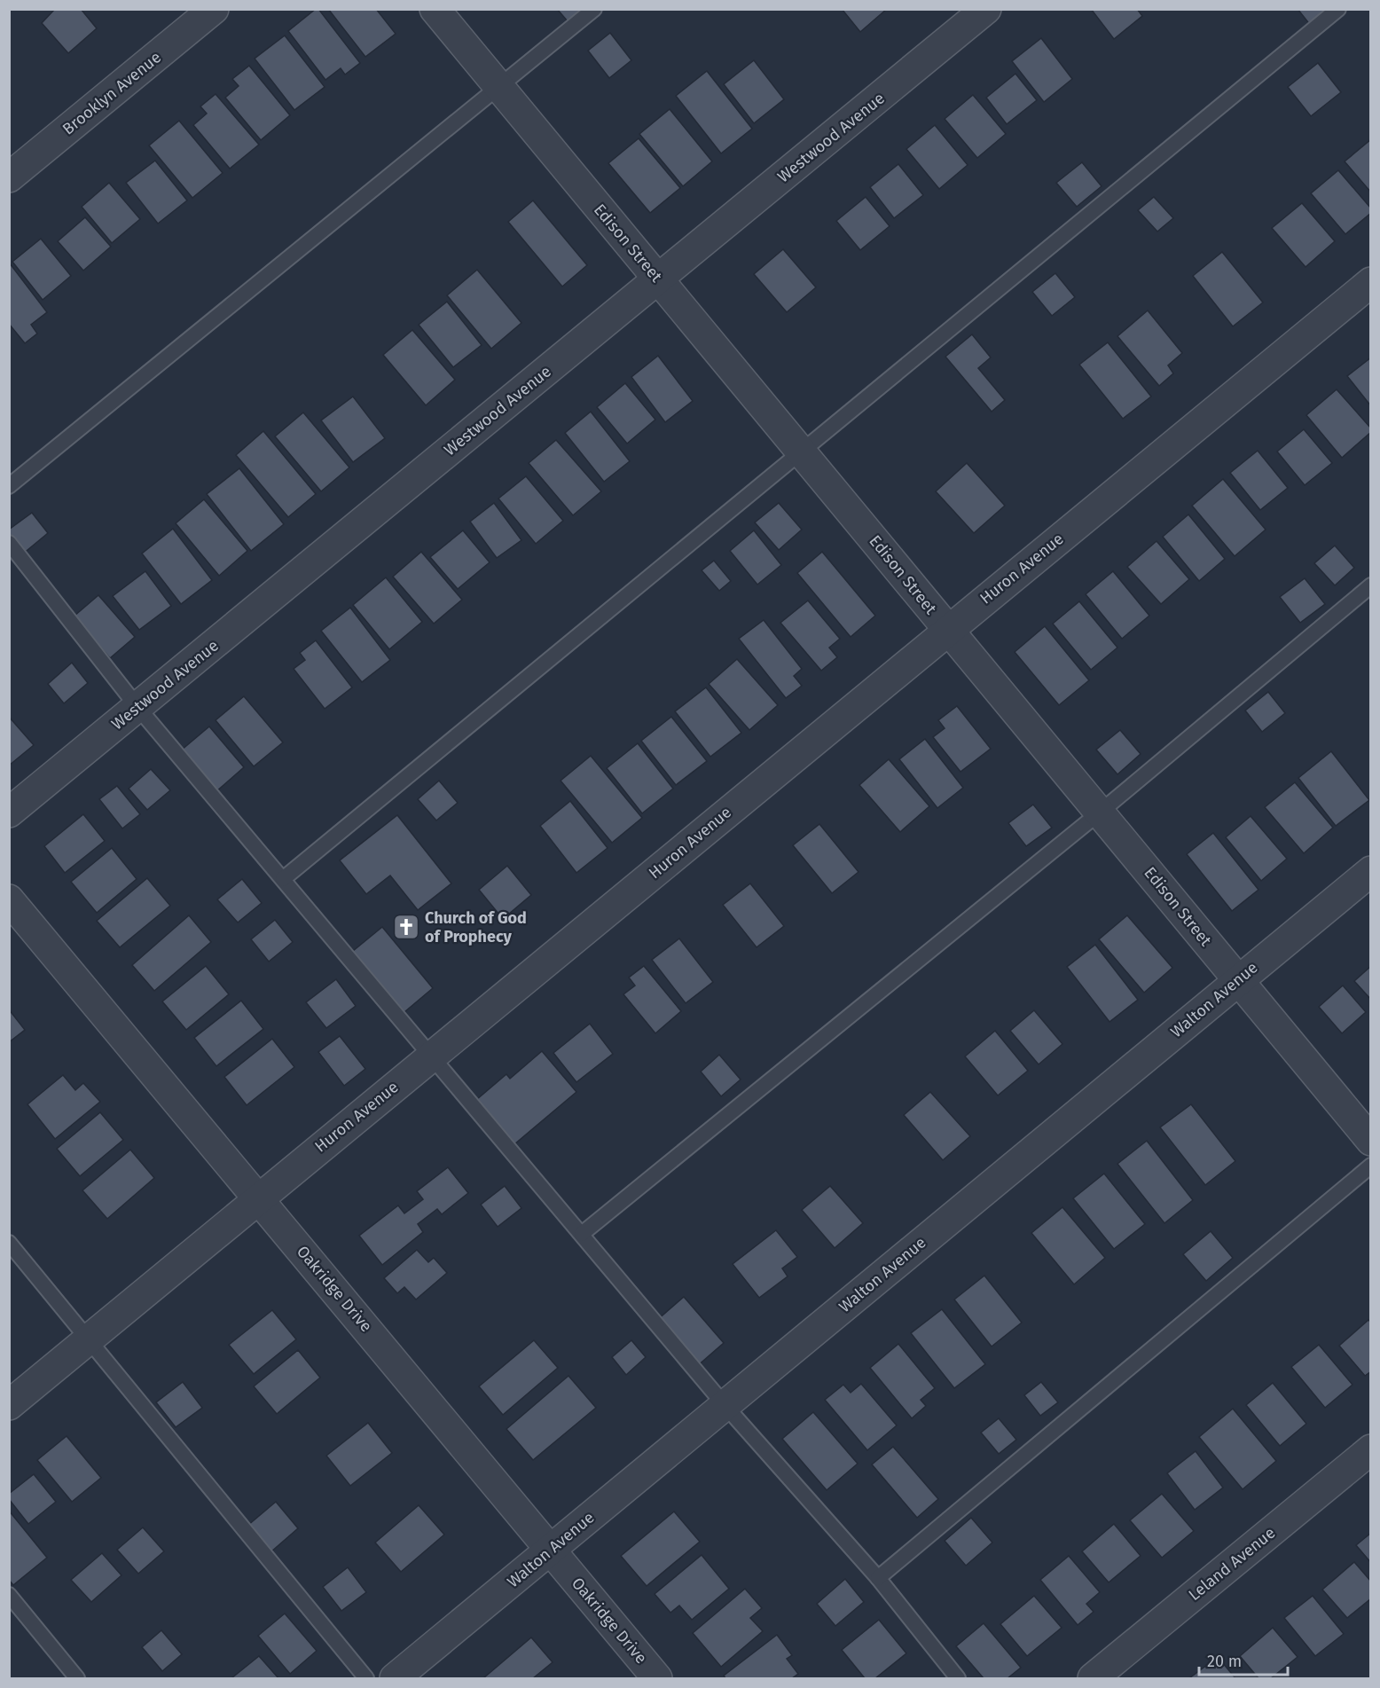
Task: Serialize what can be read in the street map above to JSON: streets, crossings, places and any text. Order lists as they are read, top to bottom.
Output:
{
  "streets": {
    "street": [
      "Brooklyn Avenue",
      "Westwood Avenue",
      "Edison Street",
      "Huron Avenue",
      "Walton Avenue",
      "Oakridge Drive",
      "Leland Avenue"
    ]
  },
  "crossings": [
    ["Westwood Avenue", "Edison Street"],
    ["Edison Street", "Huron Avenue"],
    ["Edison Street", "Walton Avenue"],
    ["Huron Avenue", "Oakridge Drive"],
    ["Walton Avenue", "Oakridge Drive"]
  ],
  "places": {
    "church": ["Church of God of Prophecy"]
  },
  "scale_bar": "20 m"
}
